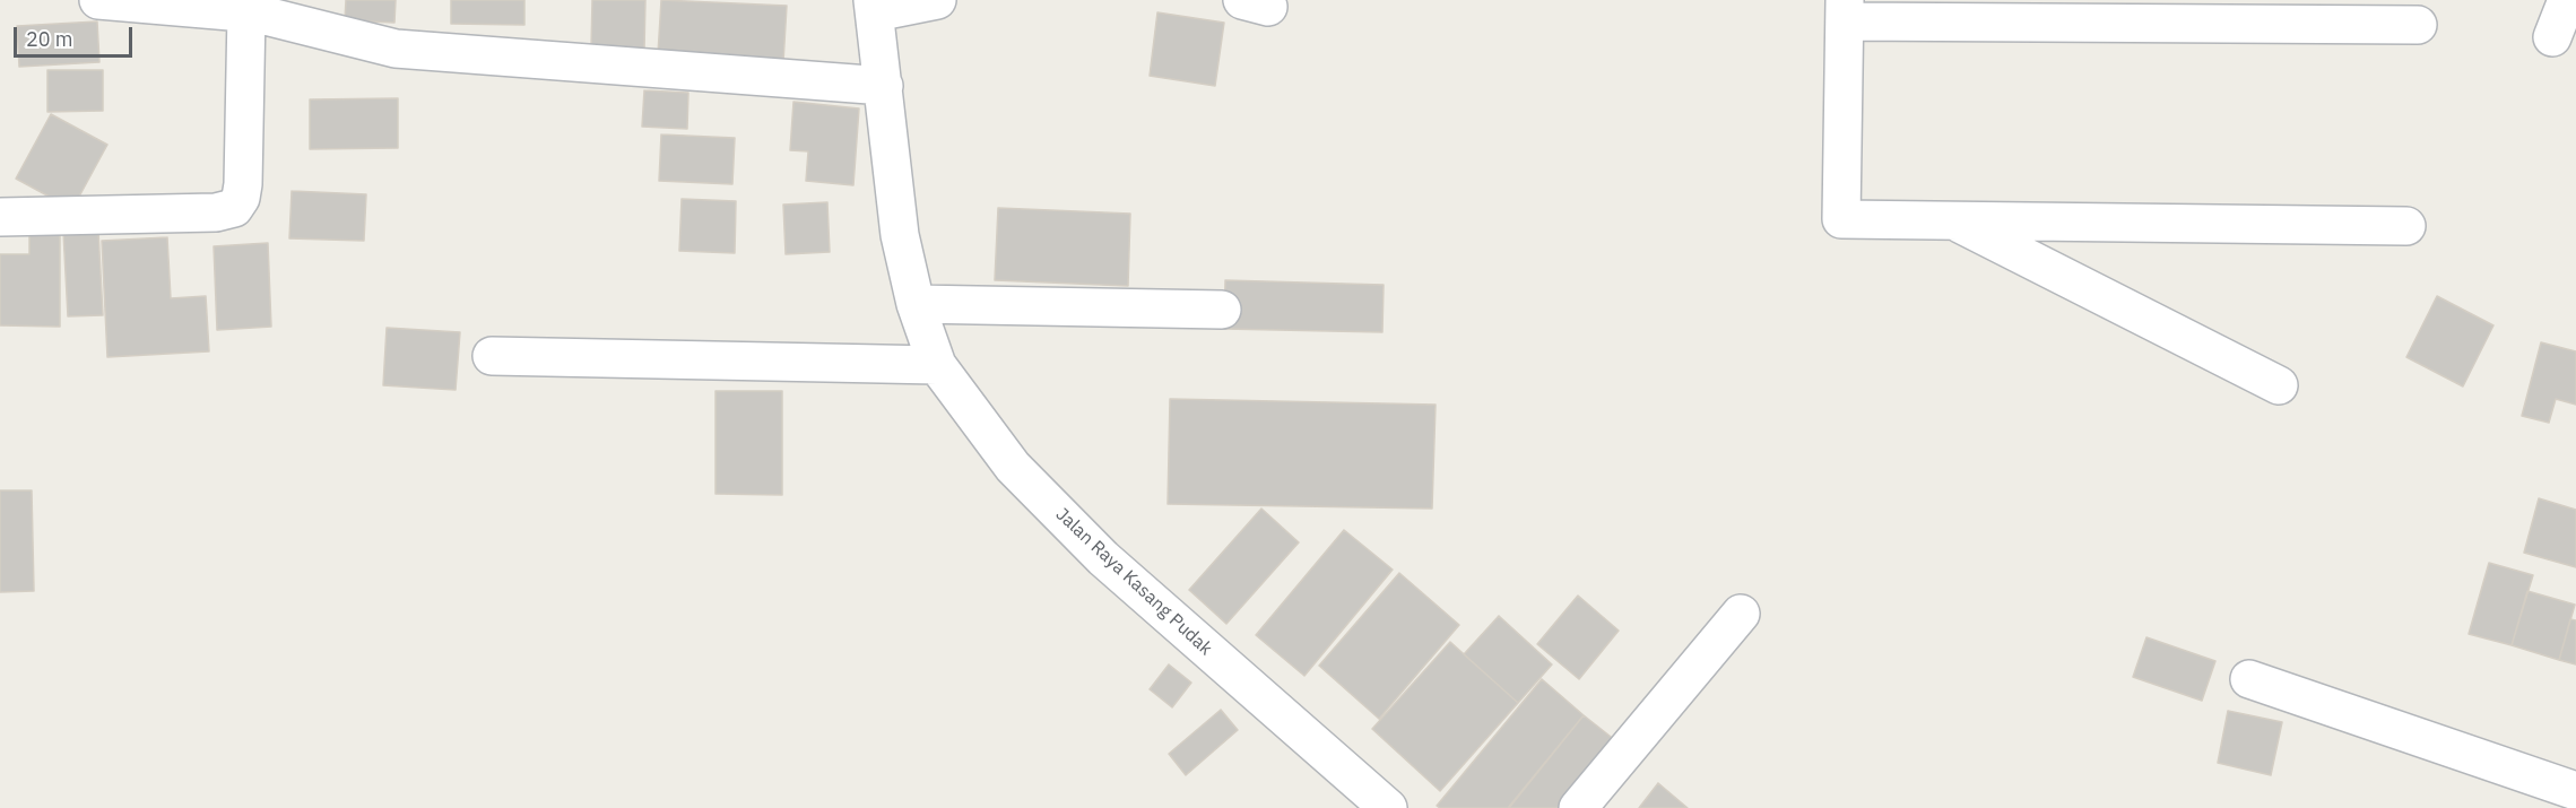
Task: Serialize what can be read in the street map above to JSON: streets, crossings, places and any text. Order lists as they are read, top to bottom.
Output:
{
  "streets": {
    "street": ["Jalan Raya Kasang Pudak"]
  },
  "scale_bar": "20 m"
}
